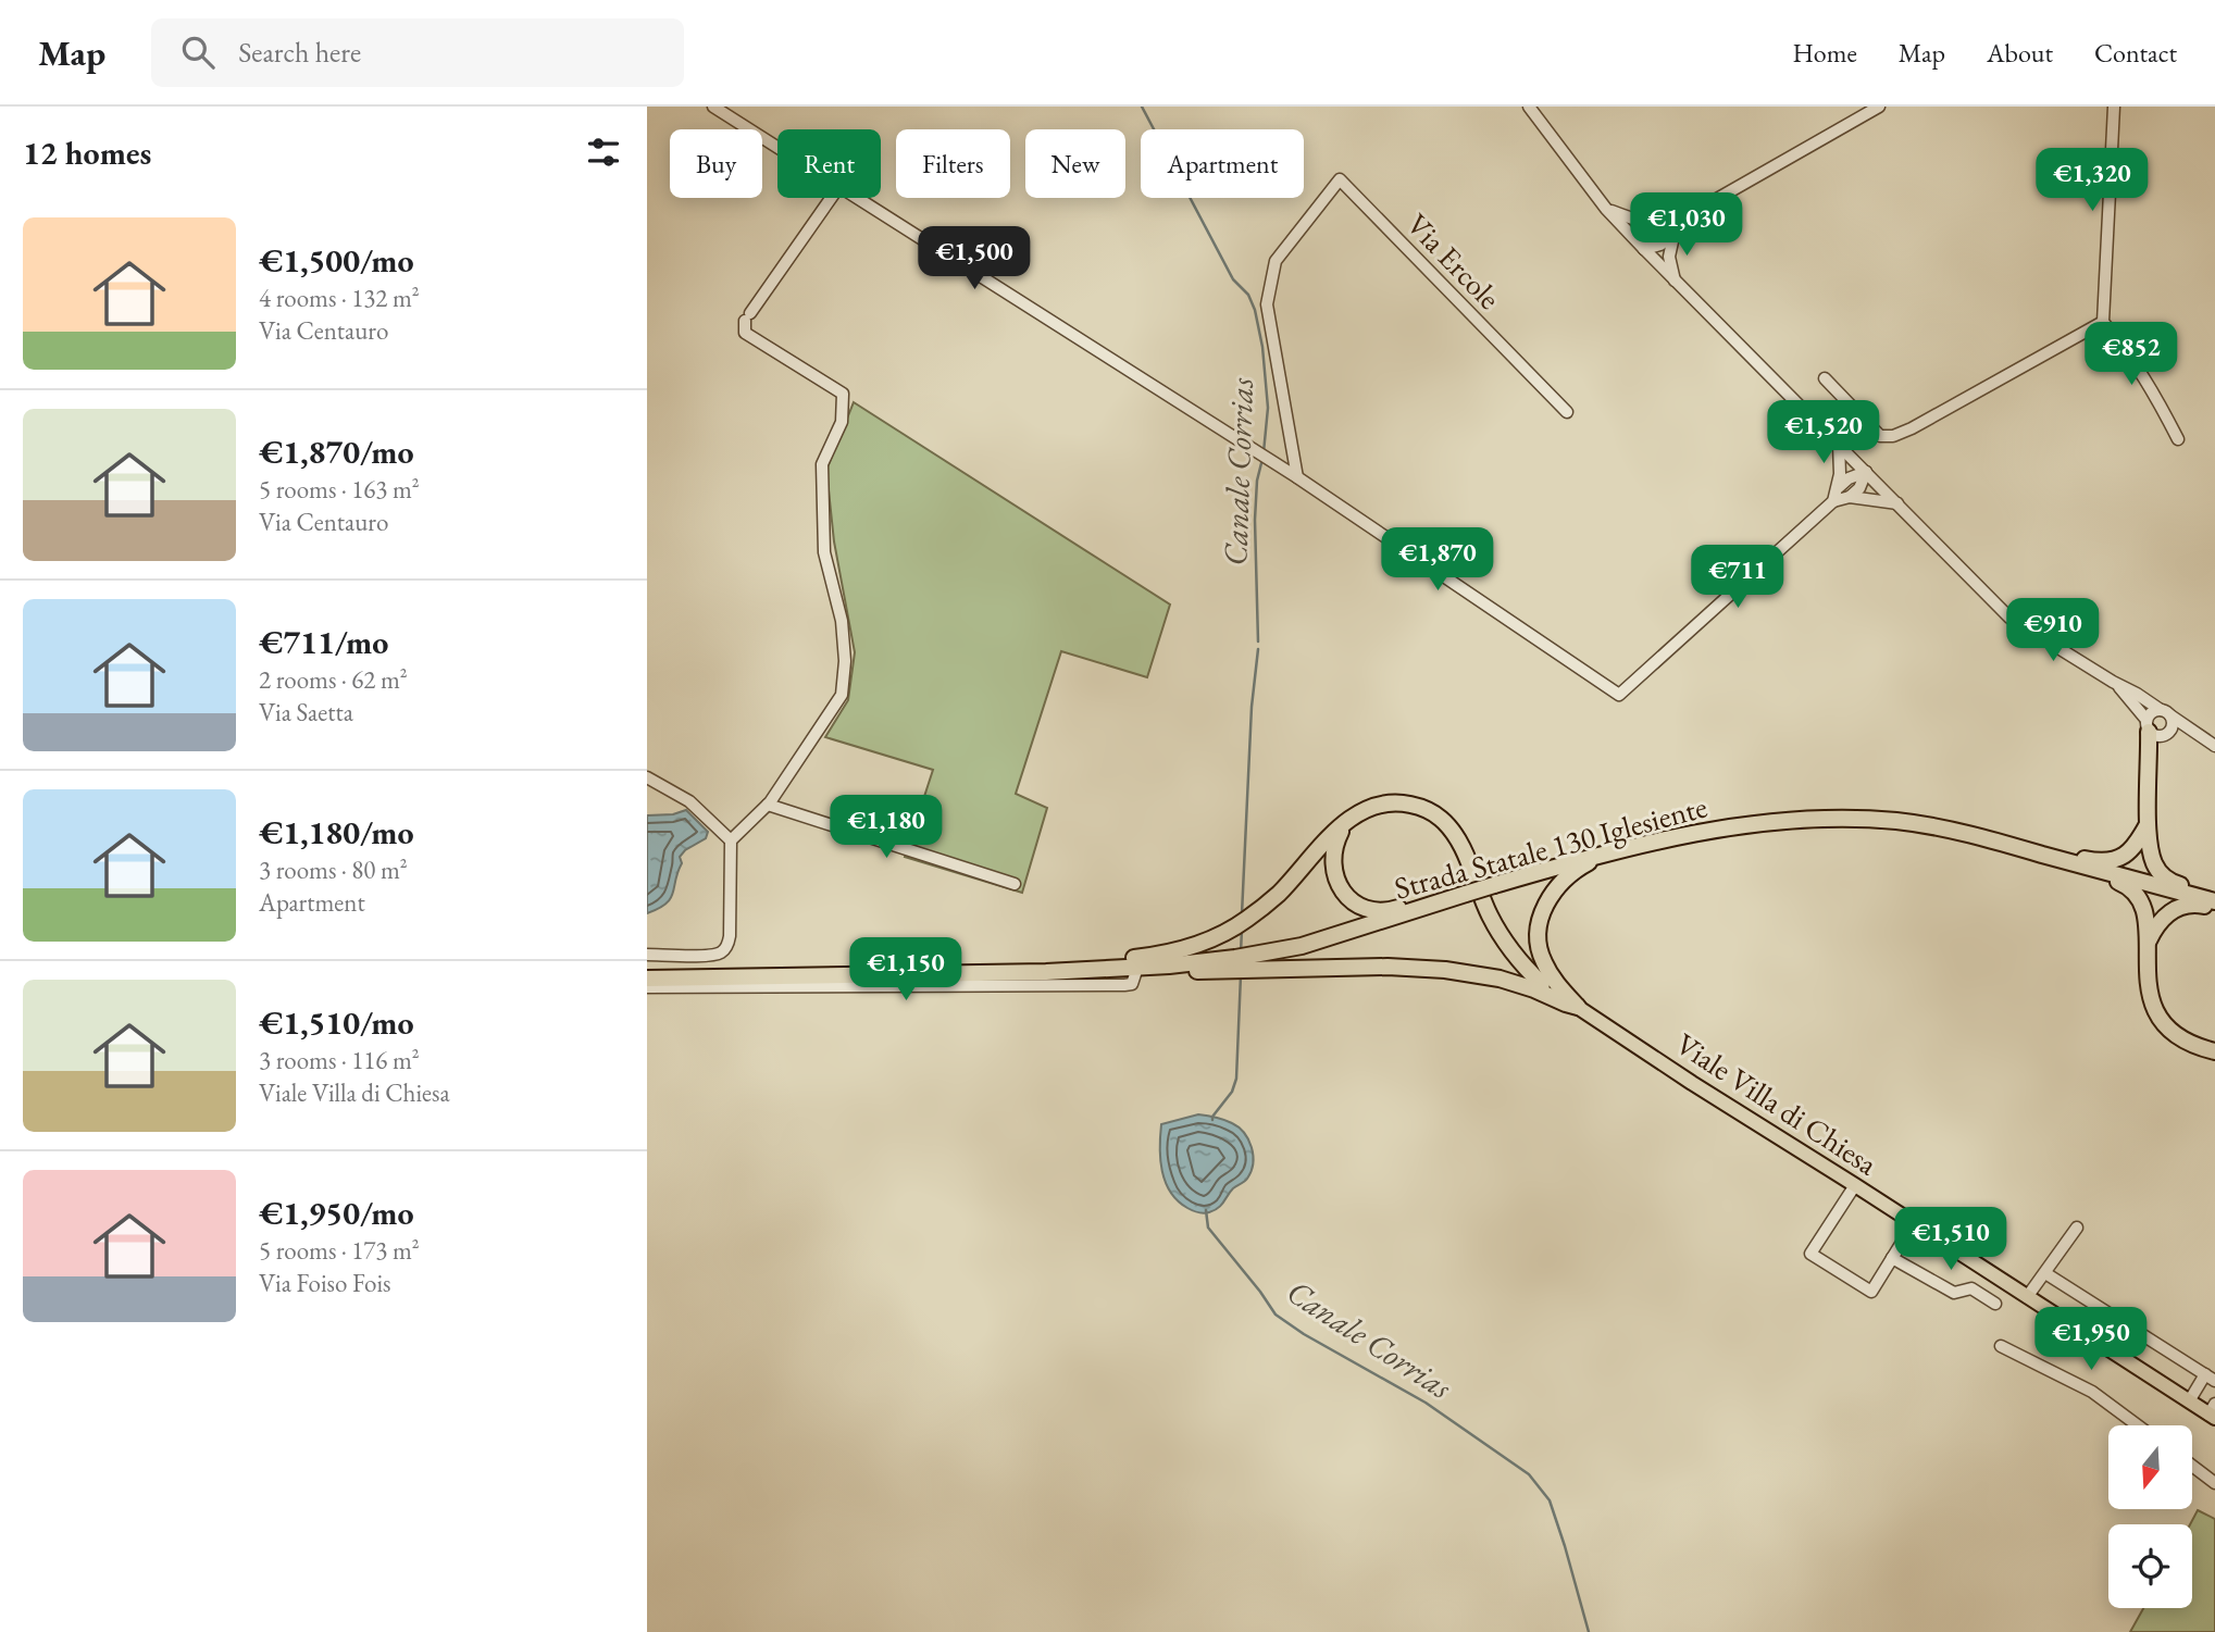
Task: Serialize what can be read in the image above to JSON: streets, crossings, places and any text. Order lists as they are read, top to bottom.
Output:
{
  "streets": {
    "highway": ["Strada Statale 130 Iglesiente"],
    "main road": ["Viale Villa di Chiesa"],
    "street": ["Via Ercole"]
  },
  "water": ["Canale Corrias"],
  "north": "bottom",
  "page": {
    "header": "Map",
    "search": "Search here",
    "nav": [
      "Home",
      "Map",
      "About",
      "Contact"
    ],
    "heading": "12 homes",
    "chip": [
      "Buy",
      "Rent",
      "Filters",
      "New",
      "Apartment"
    ],
    "price": [
      "€1,320",
      "€1,030",
      "€1,500",
      "€852",
      "€1,520",
      "€1,870",
      "€711",
      "€910",
      "€1,180",
      "€1,150",
      "€1,510",
      "€1,950"
    ],
    "list": [
      {
        "name": "€1,500/mo",
        "note": "4 rooms · 132 m² · Via Centauro"
      },
      {
        "name": "€1,870/mo",
        "note": "5 rooms · 163 m² · Via Centauro"
      },
      {
        "name": "€711/mo",
        "note": "2 rooms · 62 m² · Via Saetta"
      },
      {
        "name": "€1,180/mo",
        "note": "3 rooms · 80 m² · Apartment"
      },
      {
        "name": "€1,510/mo",
        "note": "3 rooms · 116 m² · Viale Villa di Chiesa"
      },
      {
        "name": "€1,950/mo",
        "note": "5 rooms · 173 m² · Via Foiso Fois"
      }
    ]
  }
}
